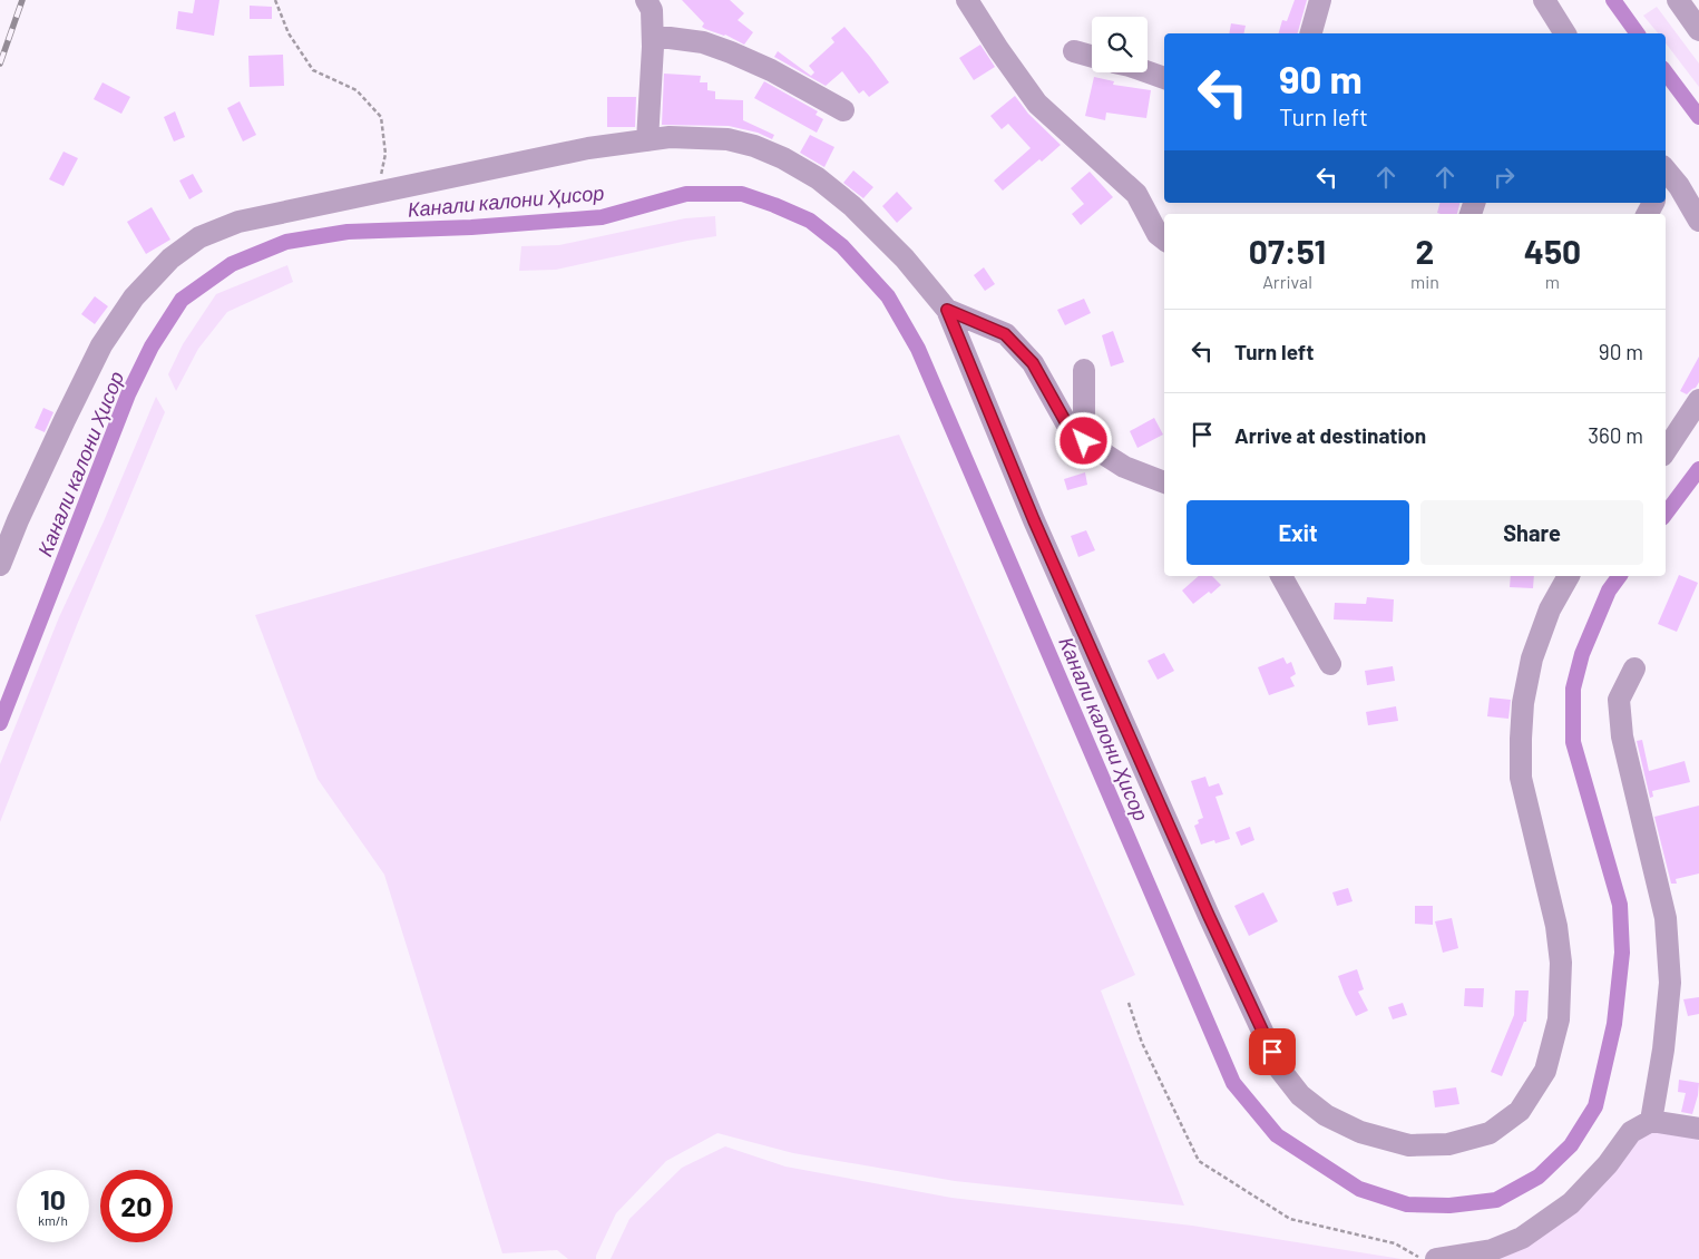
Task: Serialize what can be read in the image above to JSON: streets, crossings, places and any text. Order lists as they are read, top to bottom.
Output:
{
  "water": ["Канали калони Ҳисор"],
  "page": {
    "turn": ["90 m", "Turn left"],
    "eta": [
      "07:51",
      "Arrival",
      "2",
      "min",
      "450",
      "m"
    ],
    "list": [
      {
        "name": "Turn left",
        "value": "90 m"
      },
      {
        "name": "Arrive at destination",
        "value": "360 m"
      }
    ],
    "buttons": ["Exit", "Share"],
    "speed": "10 km/h",
    "limit": "20"
  }
}
